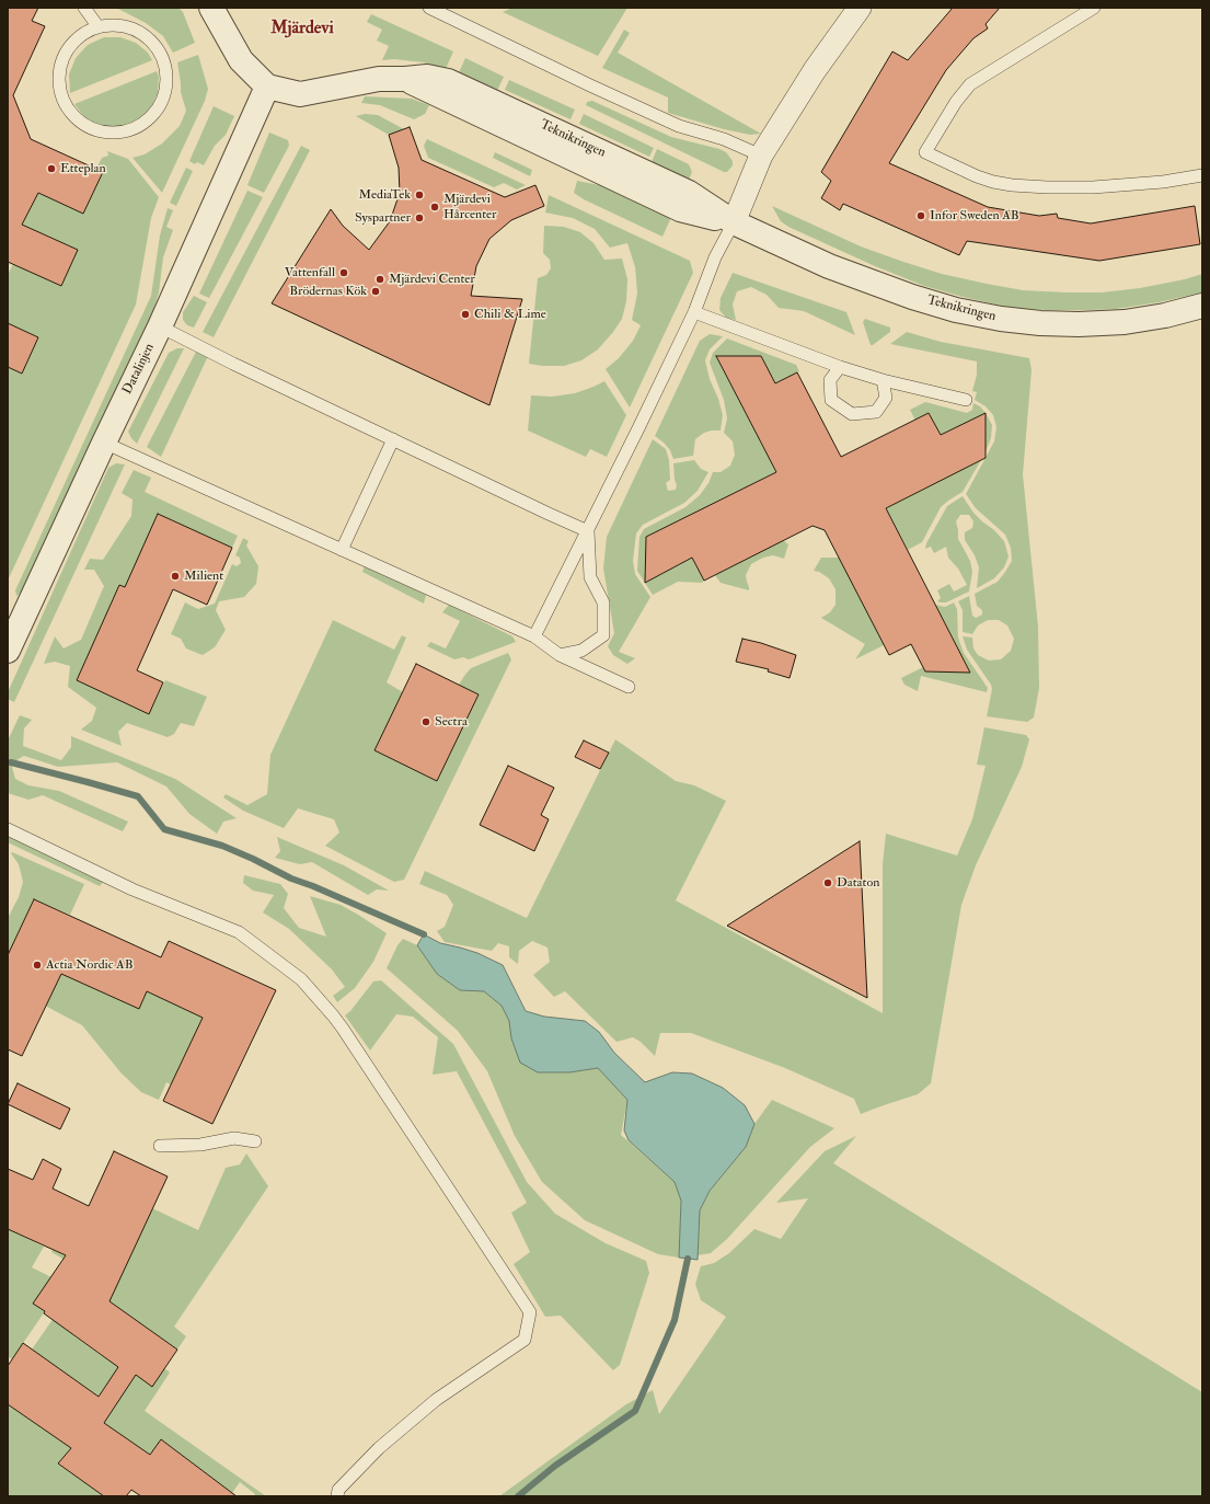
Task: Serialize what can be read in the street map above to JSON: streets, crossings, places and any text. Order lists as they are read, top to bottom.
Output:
{
  "streets": {
    "street": ["Teknikringen", "Datalinjen"]
  },
  "crossings": [
    ["Teknikringen", "Datalinjen"]
  ],
  "districts": ["Mjärdevi"],
  "places": [
    "Etteplan",
    "MediaTek",
    "Mjärdevi Hårcenter",
    "Infor Sweden AB",
    "Syspartner",
    "Vattenfall",
    "Mjärdevi Center",
    "Brödernas Kök",
    "Chili & Lime",
    "Milient",
    "Sectra",
    "Dataton",
    "Actia Nordic AB"
  ]
}
